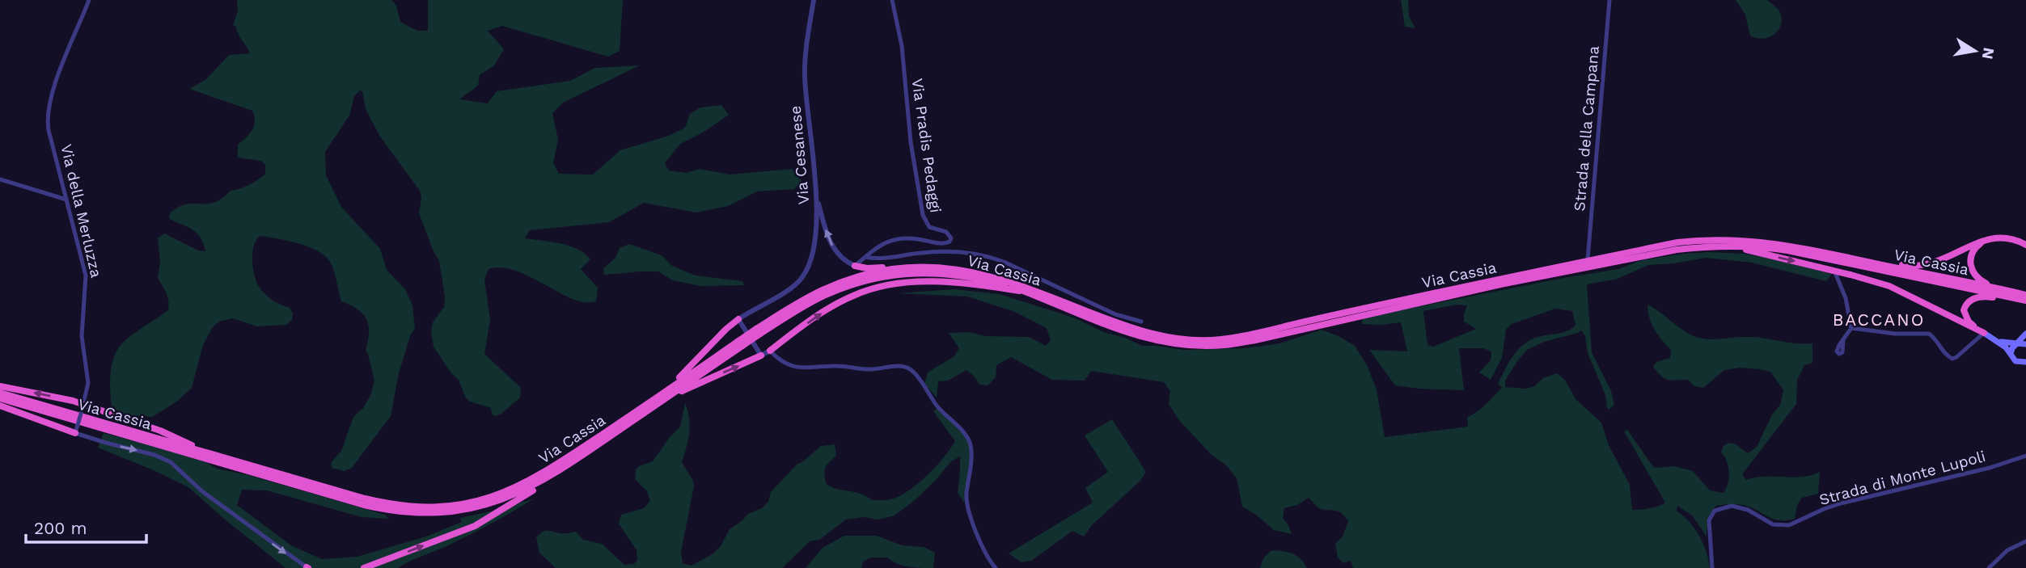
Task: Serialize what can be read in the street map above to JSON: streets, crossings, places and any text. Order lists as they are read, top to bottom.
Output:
{
  "streets": {
    "highway": ["Via Cassia"],
    "street": [
      "Strada della Campana",
      "Via Pradis Pedaggi",
      "Via Cesanese",
      "Via della Merluzza",
      "Strada di Monte Lupoli"
    ]
  },
  "districts": ["BACCANO"],
  "scale_bar": "200 m",
  "north": "right"
}
